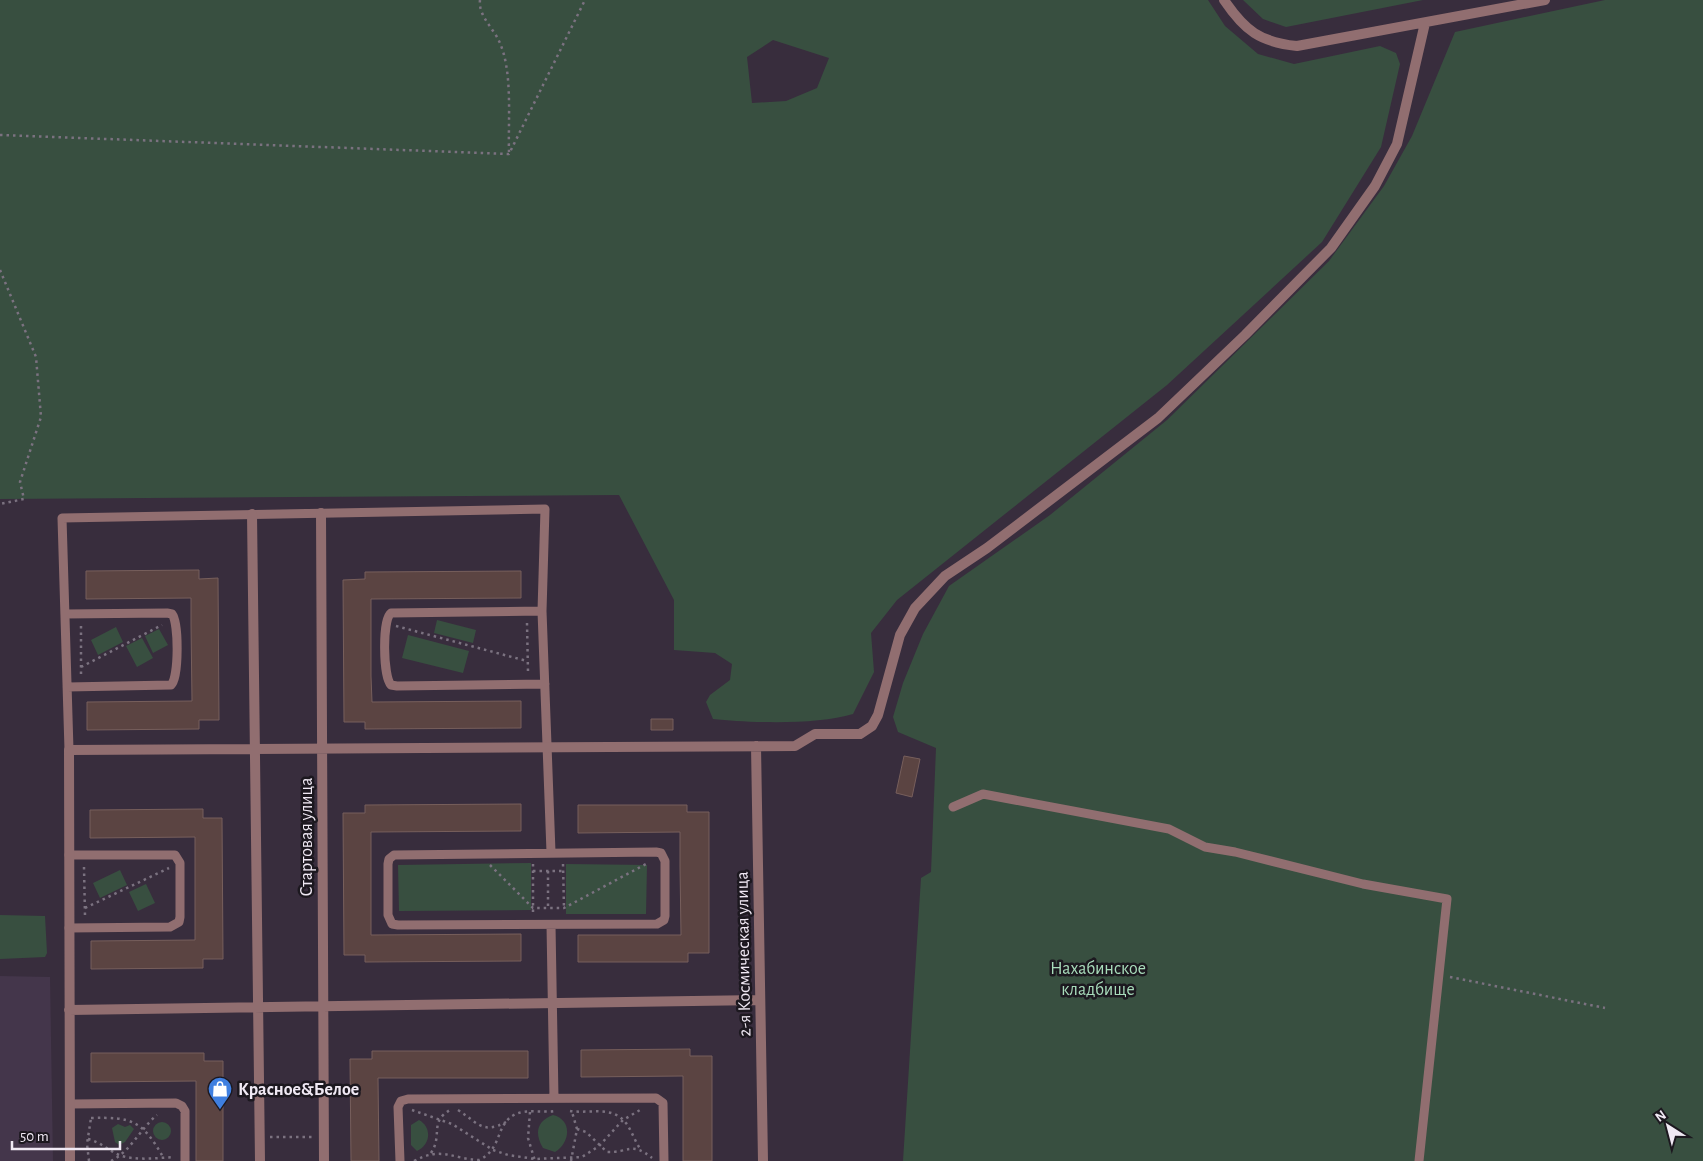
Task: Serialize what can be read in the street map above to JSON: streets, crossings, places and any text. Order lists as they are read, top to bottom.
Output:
{
  "streets": {
    "street": ["Стартовая улица", "2-я Космическая улица"]
  },
  "parks": ["Нахабинское кладбище"],
  "places": {
    "shop": ["Красное&Белое"]
  },
  "scale_bar": "50 m",
  "north": "top left"
}
